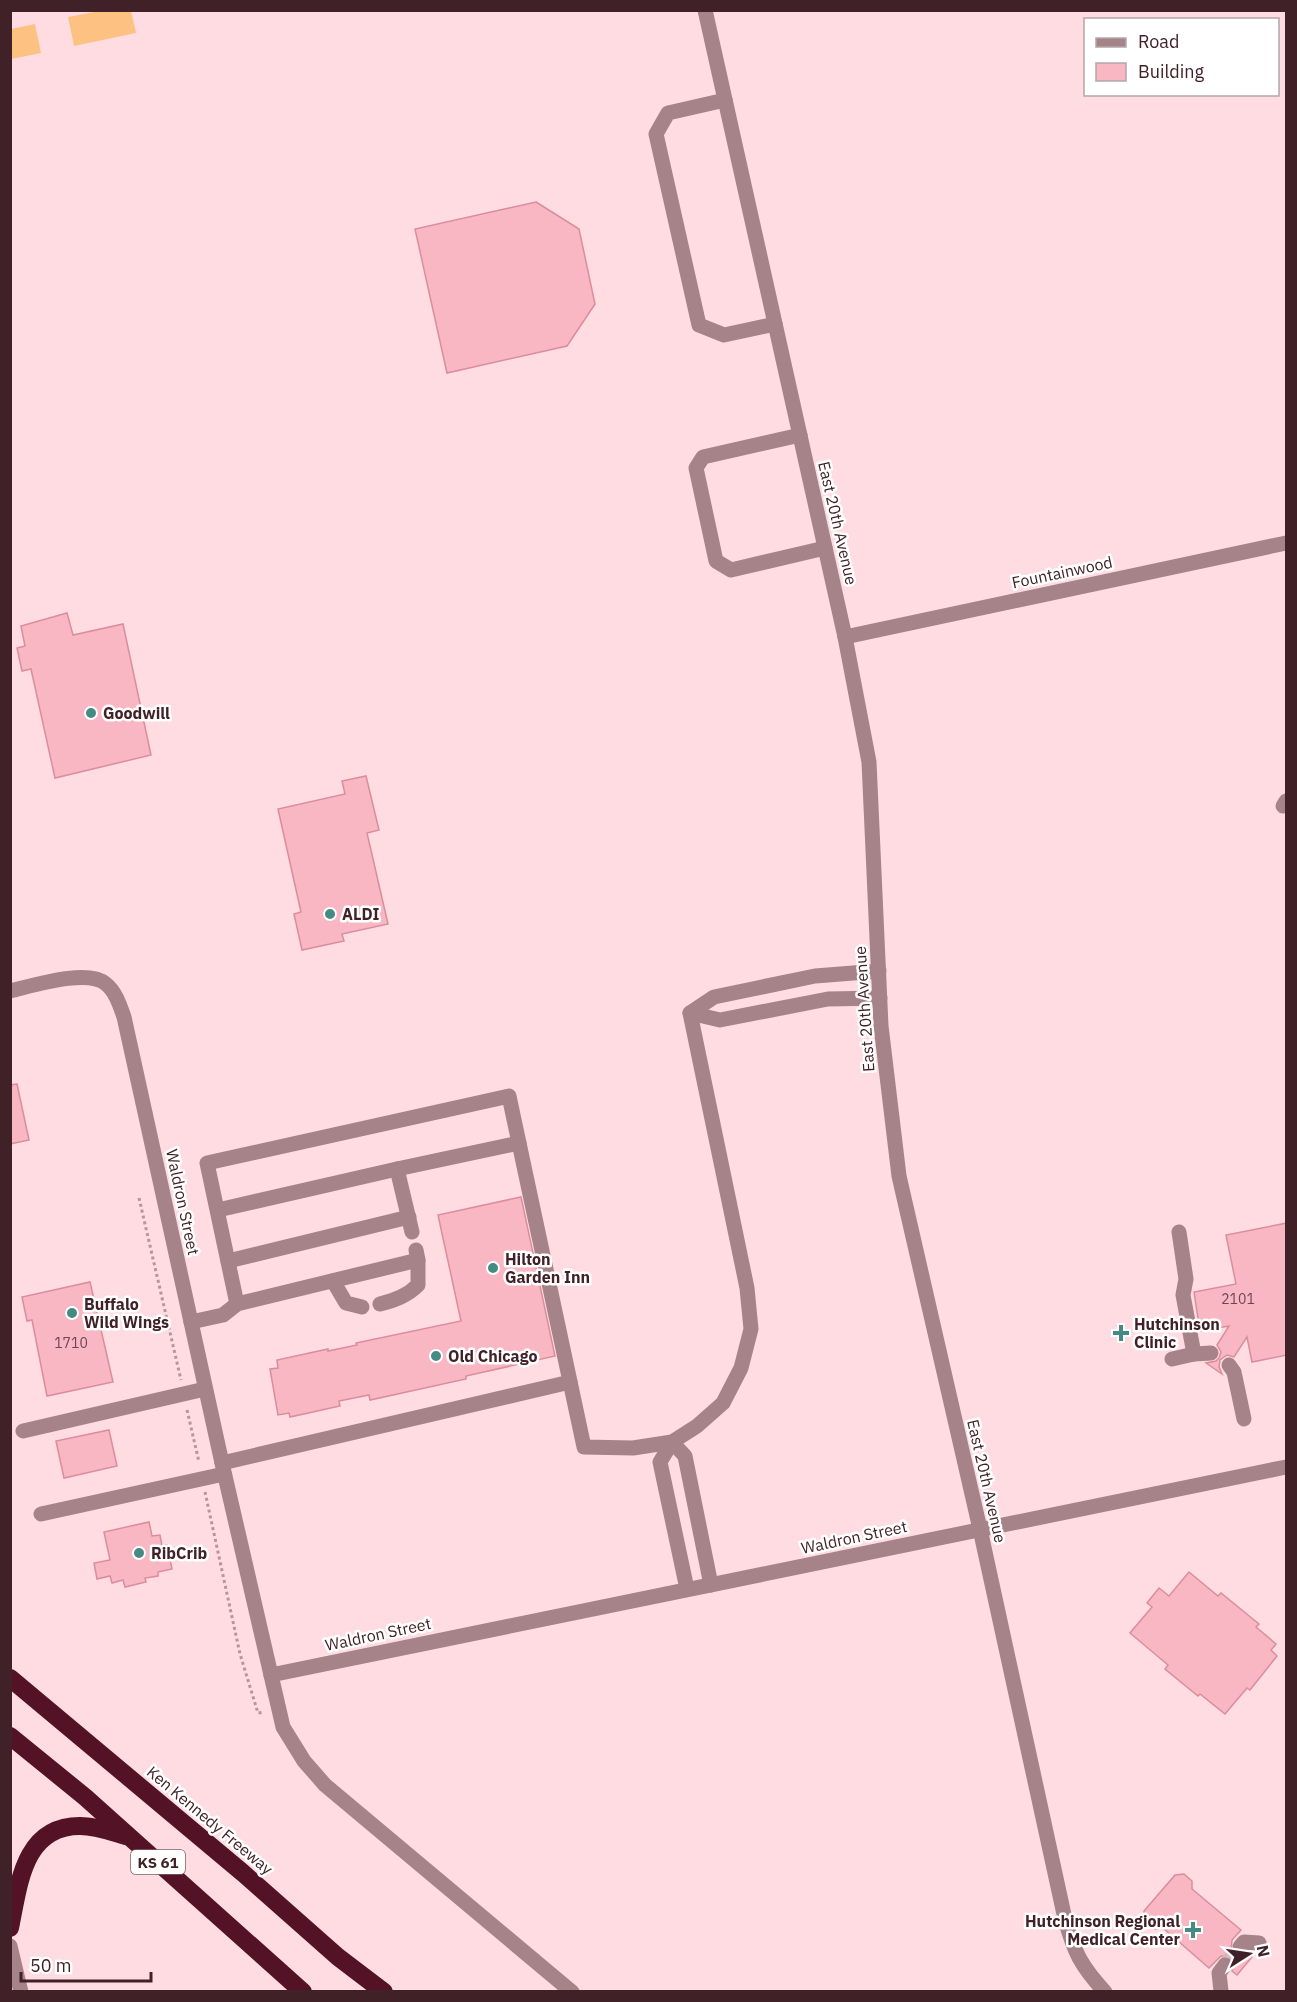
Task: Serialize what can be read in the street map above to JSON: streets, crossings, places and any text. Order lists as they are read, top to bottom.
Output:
{
  "streets": {
    "highway": ["Ken Kennedy Freeway", "KS 61"],
    "street": ["East 20th Avenue", "Fountainwood", "Waldron Street"]
  },
  "crossings": [
    ["East 20th Avenue", "Fountainwood"],
    ["East 20th Avenue", "Waldron Street"]
  ],
  "places": {
    "other": [
      "Goodwill",
      "ALDI",
      "Hilton Garden Inn",
      "Buffalo Wild Wings",
      "Old Chicago",
      "RibCrib"
    ],
    "health": ["Hutchinson Clinic", "Hutchinson Regional Medical Center"]
  },
  "house_numbers": ["2101", "1710"],
  "legend": ["Road", "Building"],
  "scale_bar": "50 m",
  "north": "right"
}
